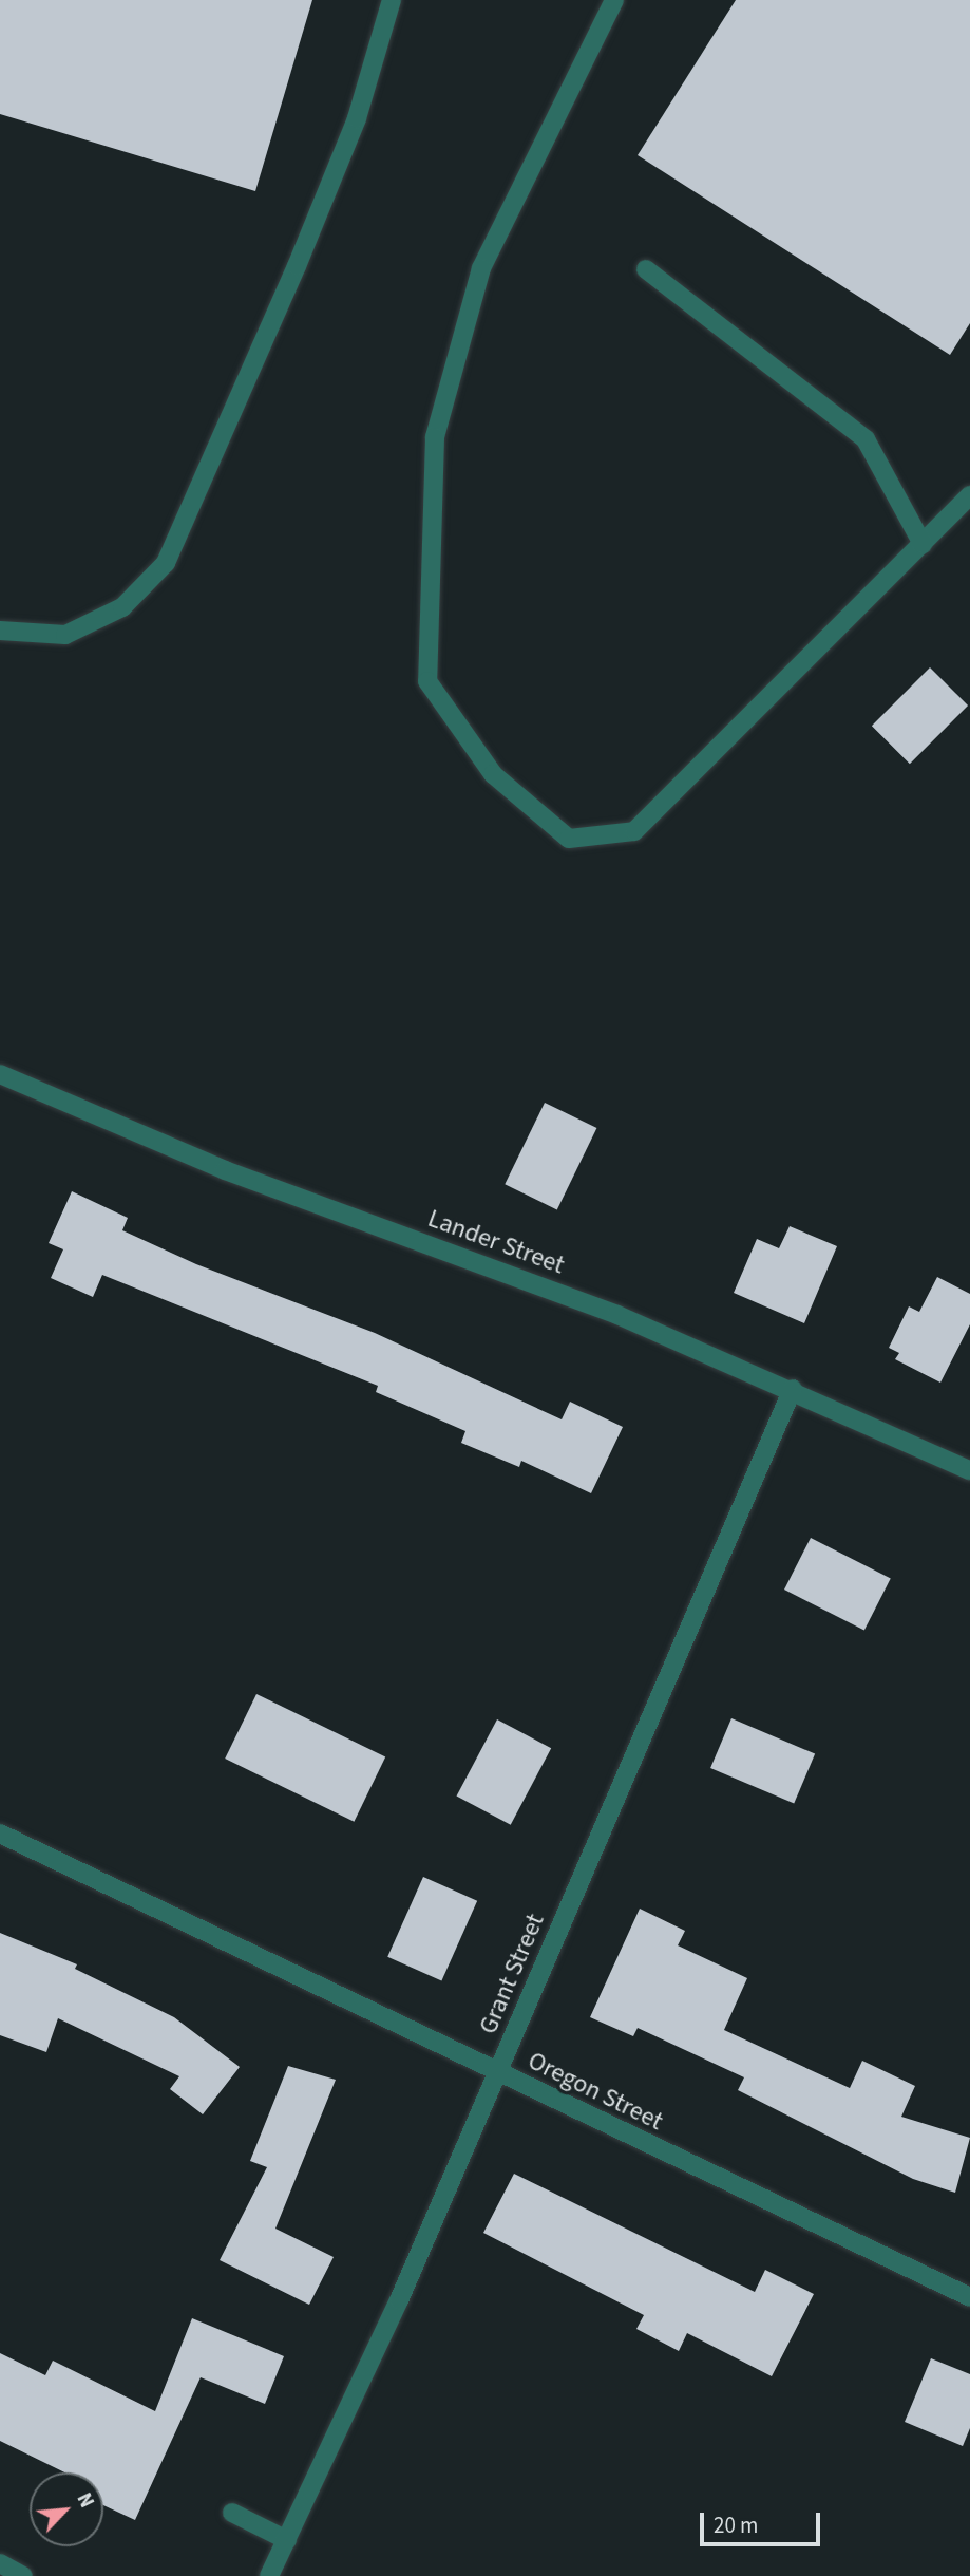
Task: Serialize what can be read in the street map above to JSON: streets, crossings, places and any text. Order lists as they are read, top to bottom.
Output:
{
  "streets": {
    "street": ["Lander Street", "Grant Street", "Oregon Street"]
  },
  "crossings": [
    ["Lander Street", "Grant Street"],
    ["Grant Street", "Oregon Street"]
  ],
  "scale_bar": "20 m",
  "north": "top right"
}
